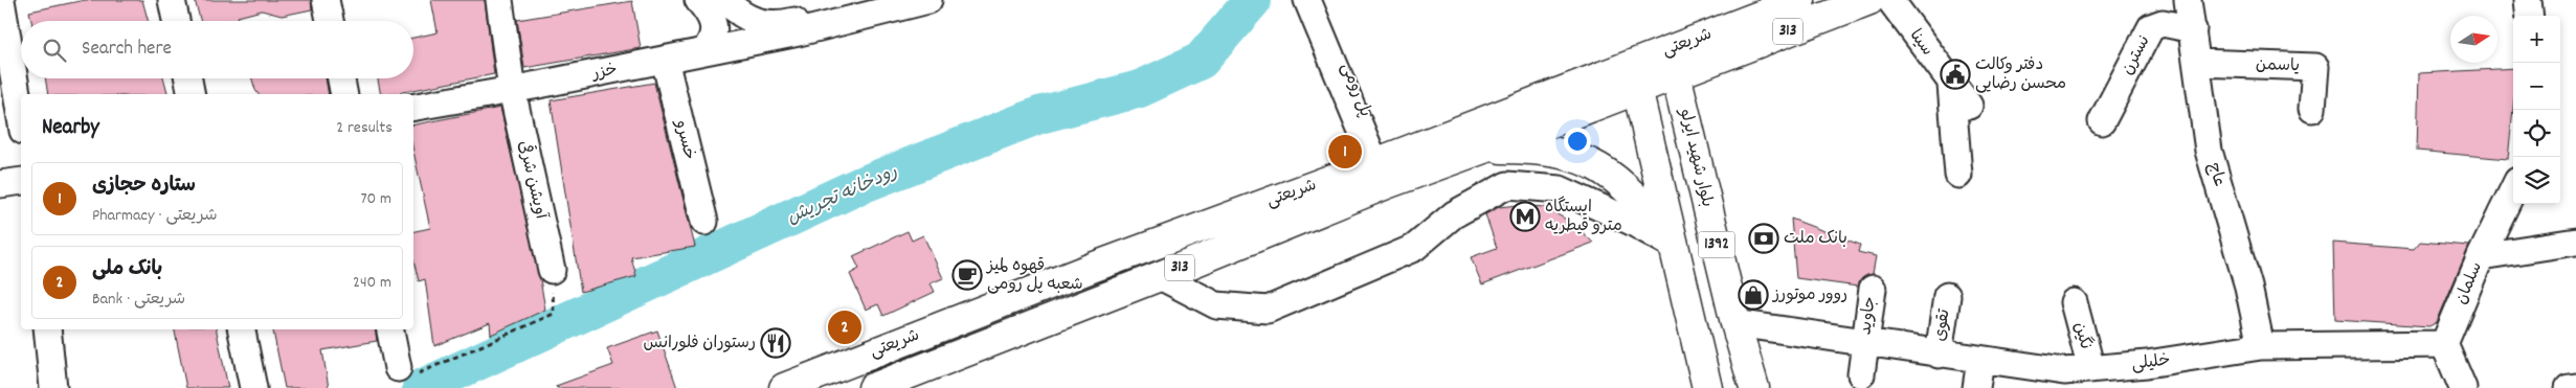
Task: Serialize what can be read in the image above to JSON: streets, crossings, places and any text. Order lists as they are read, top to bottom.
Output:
{
  "streets": {
    "main road": [
      "313",
      "شریعتی",
      "بلوار شهید ایرلو",
      "1392"
    ],
    "street": [
      "سینا",
      "نسترن",
      "یاسمن",
      "خزر",
      "پل رومی",
      "خسرو",
      "عاج",
      "آویشن شرقی",
      "سلمان",
      "جاوید",
      "تقوی",
      "نگین",
      "خلیلی"
    ]
  },
  "crossings": [
    ["شریعتی", "پل رومی"],
    ["شریعتی", "بلوار شهید ایرلو"],
    ["شریعتی", "1392"],
    ["نسترن", "عاج"],
    ["یاسمن", "عاج"],
    ["خزر", "خسرو"],
    ["خزر", "آویشن شرقی"],
    ["بلوار شهید ایرلو", "خلیلی"],
    ["عاج", "خلیلی"],
    ["سلمان", "خلیلی"],
    ["جاوید", "خلیلی"],
    ["تقوی", "خلیلی"],
    ["نگین", "خلیلی"]
  ],
  "water": ["رودخانه تجریش"],
  "places": {
    "public building": ["دفتر وکالت محسن رضایی"],
    "metro station": ["ایستگاه مترو قیطریه"],
    "bank": ["بانک ملت"],
    "cafe": ["قهوه لمیز شعبه پل رومی"],
    "shop": ["روور موتورز"],
    "restaurant": ["رستوران فلورانس"]
  },
  "north": "right",
  "page": {
    "map_buttons": ["+", "−"],
    "search": "Search here",
    "heading": ["Nearby", "2 results"],
    "pins": ["1", "2"],
    "list": [
      {
        "mark": "1",
        "name": "ستاره حجازی",
        "note": "Pharmacy · شریعتی",
        "value": "70 m"
      },
      {
        "mark": "2",
        "name": "بانک ملی",
        "note": "Bank · شریعتی",
        "value": "240 m"
      }
    ]
  }
}
